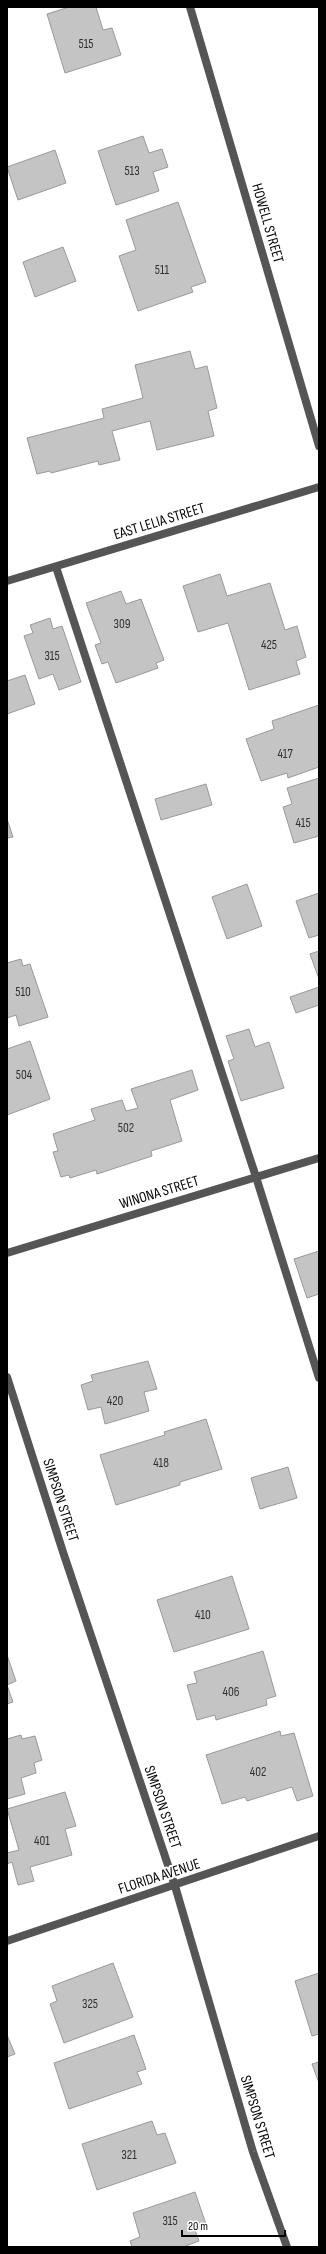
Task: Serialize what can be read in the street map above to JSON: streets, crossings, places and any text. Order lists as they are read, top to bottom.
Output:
{
  "streets": {
    "street": [
      "HOWELL STREET",
      "EAST LELIA STREET",
      "WINONA STREET",
      "SIMPSON STREET",
      "FLORIDA AVENUE"
    ]
  },
  "crossings": [
    ["SIMPSON STREET", "FLORIDA AVENUE"]
  ],
  "house_numbers": [
    "515",
    "513",
    "511",
    "309",
    "425",
    "315",
    "417",
    "415",
    "510",
    "504",
    "502",
    "420",
    "418",
    "410",
    "406",
    "402",
    "401",
    "325",
    "321",
    "315"
  ],
  "scale_bar": "20 m"
}
